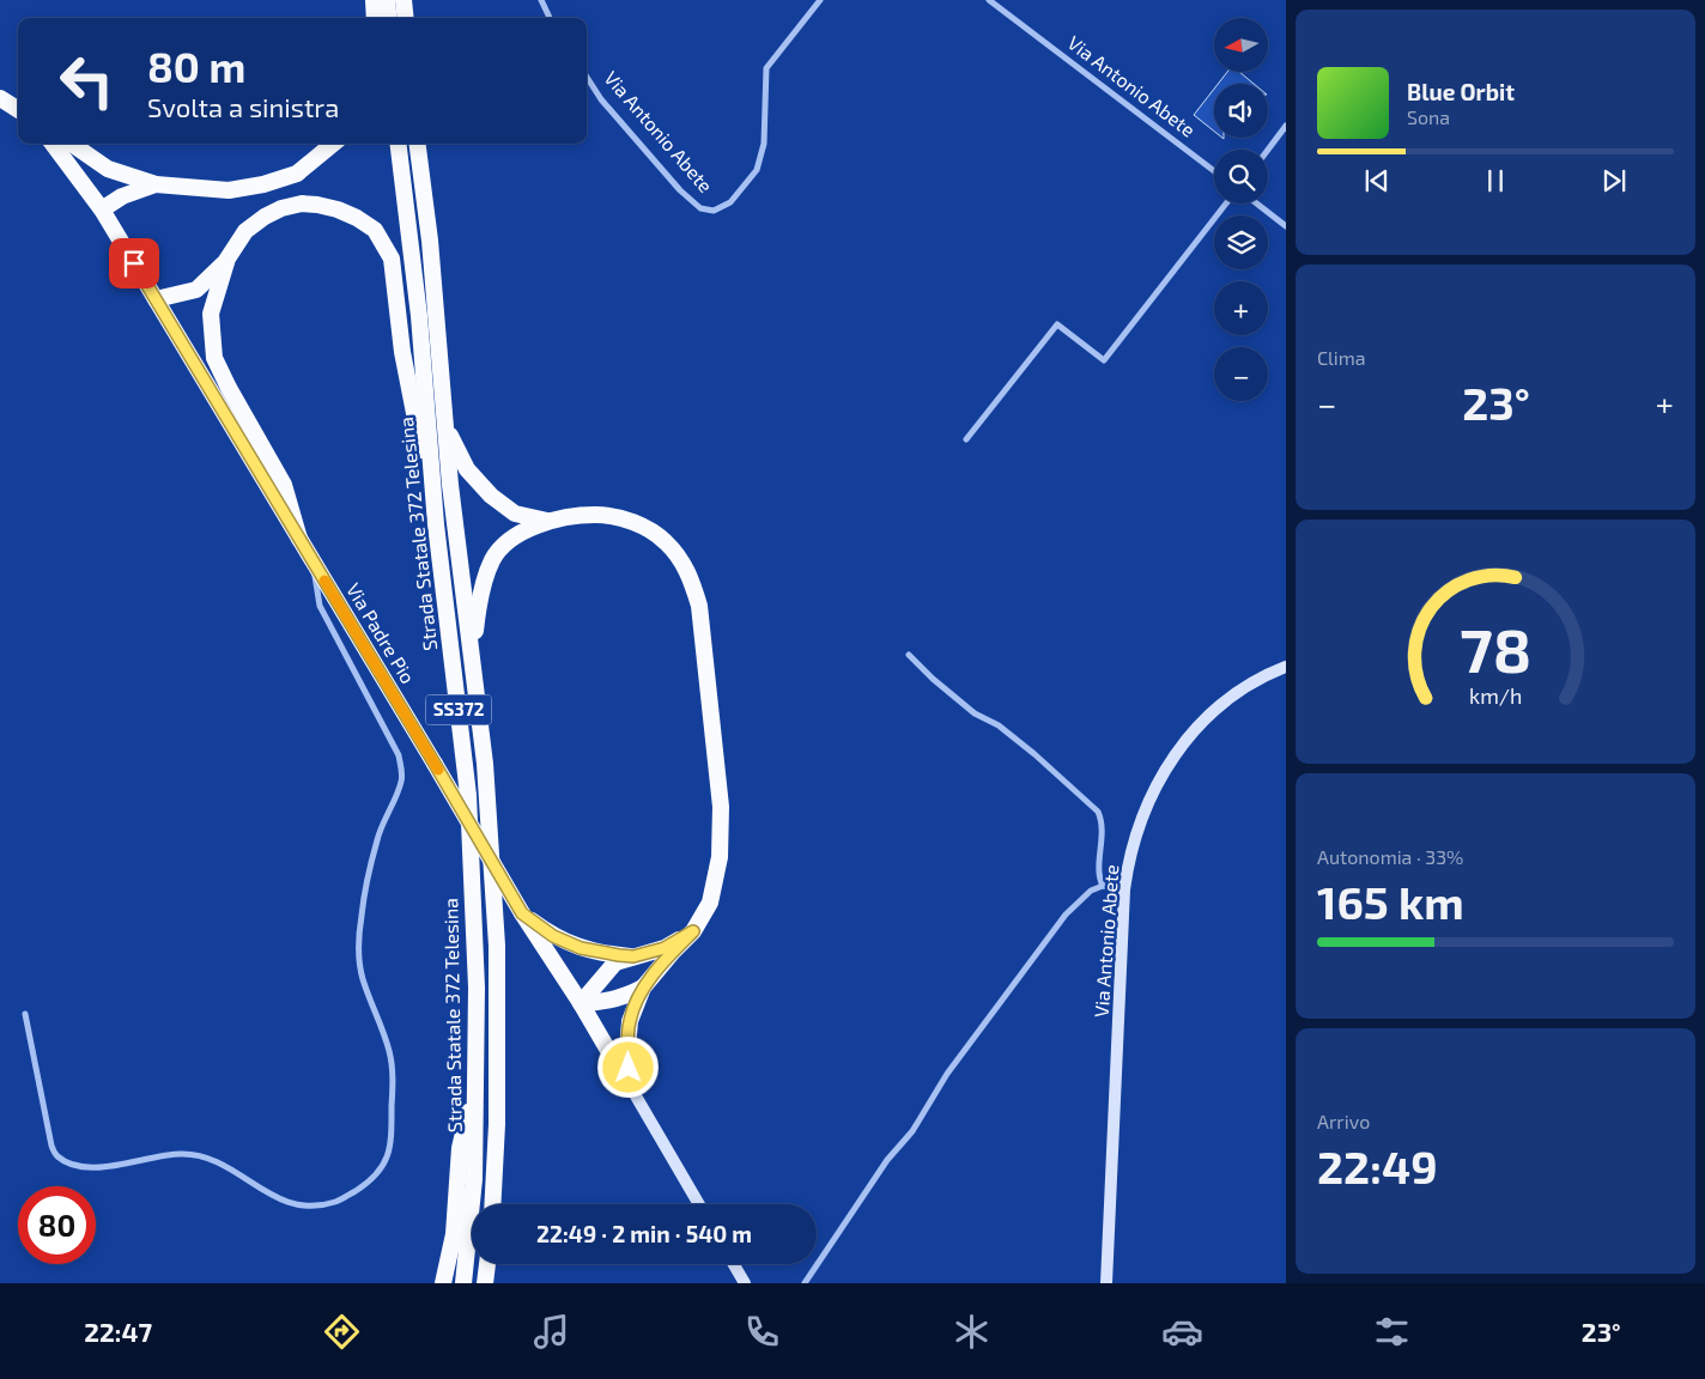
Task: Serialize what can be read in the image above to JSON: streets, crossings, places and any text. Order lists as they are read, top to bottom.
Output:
{
  "streets": {
    "highway": ["Strada Statale 372 Telesina", "Via Padre Pio", "SS372"],
    "main road": ["Via Antonio Abete"]
  },
  "north": "left",
  "page": {
    "map_buttons": ["+", "−"],
    "turn": ["80 m", "Svolta a sinistra"],
    "song": ["Blue Orbit", "Sona"],
    "tile": [
      "Clima",
      ["Autonomia · 33%", "165 km"],
      ["Arrivo", "22:49"]
    ],
    "heat": ["−", "23°", "+"],
    "limit": "80",
    "trip": "22:49 · 2 min · 540 m",
    "tabs": ["22:47", "23°"],
    "gauge": ["78", "km/h"]
  }
}
